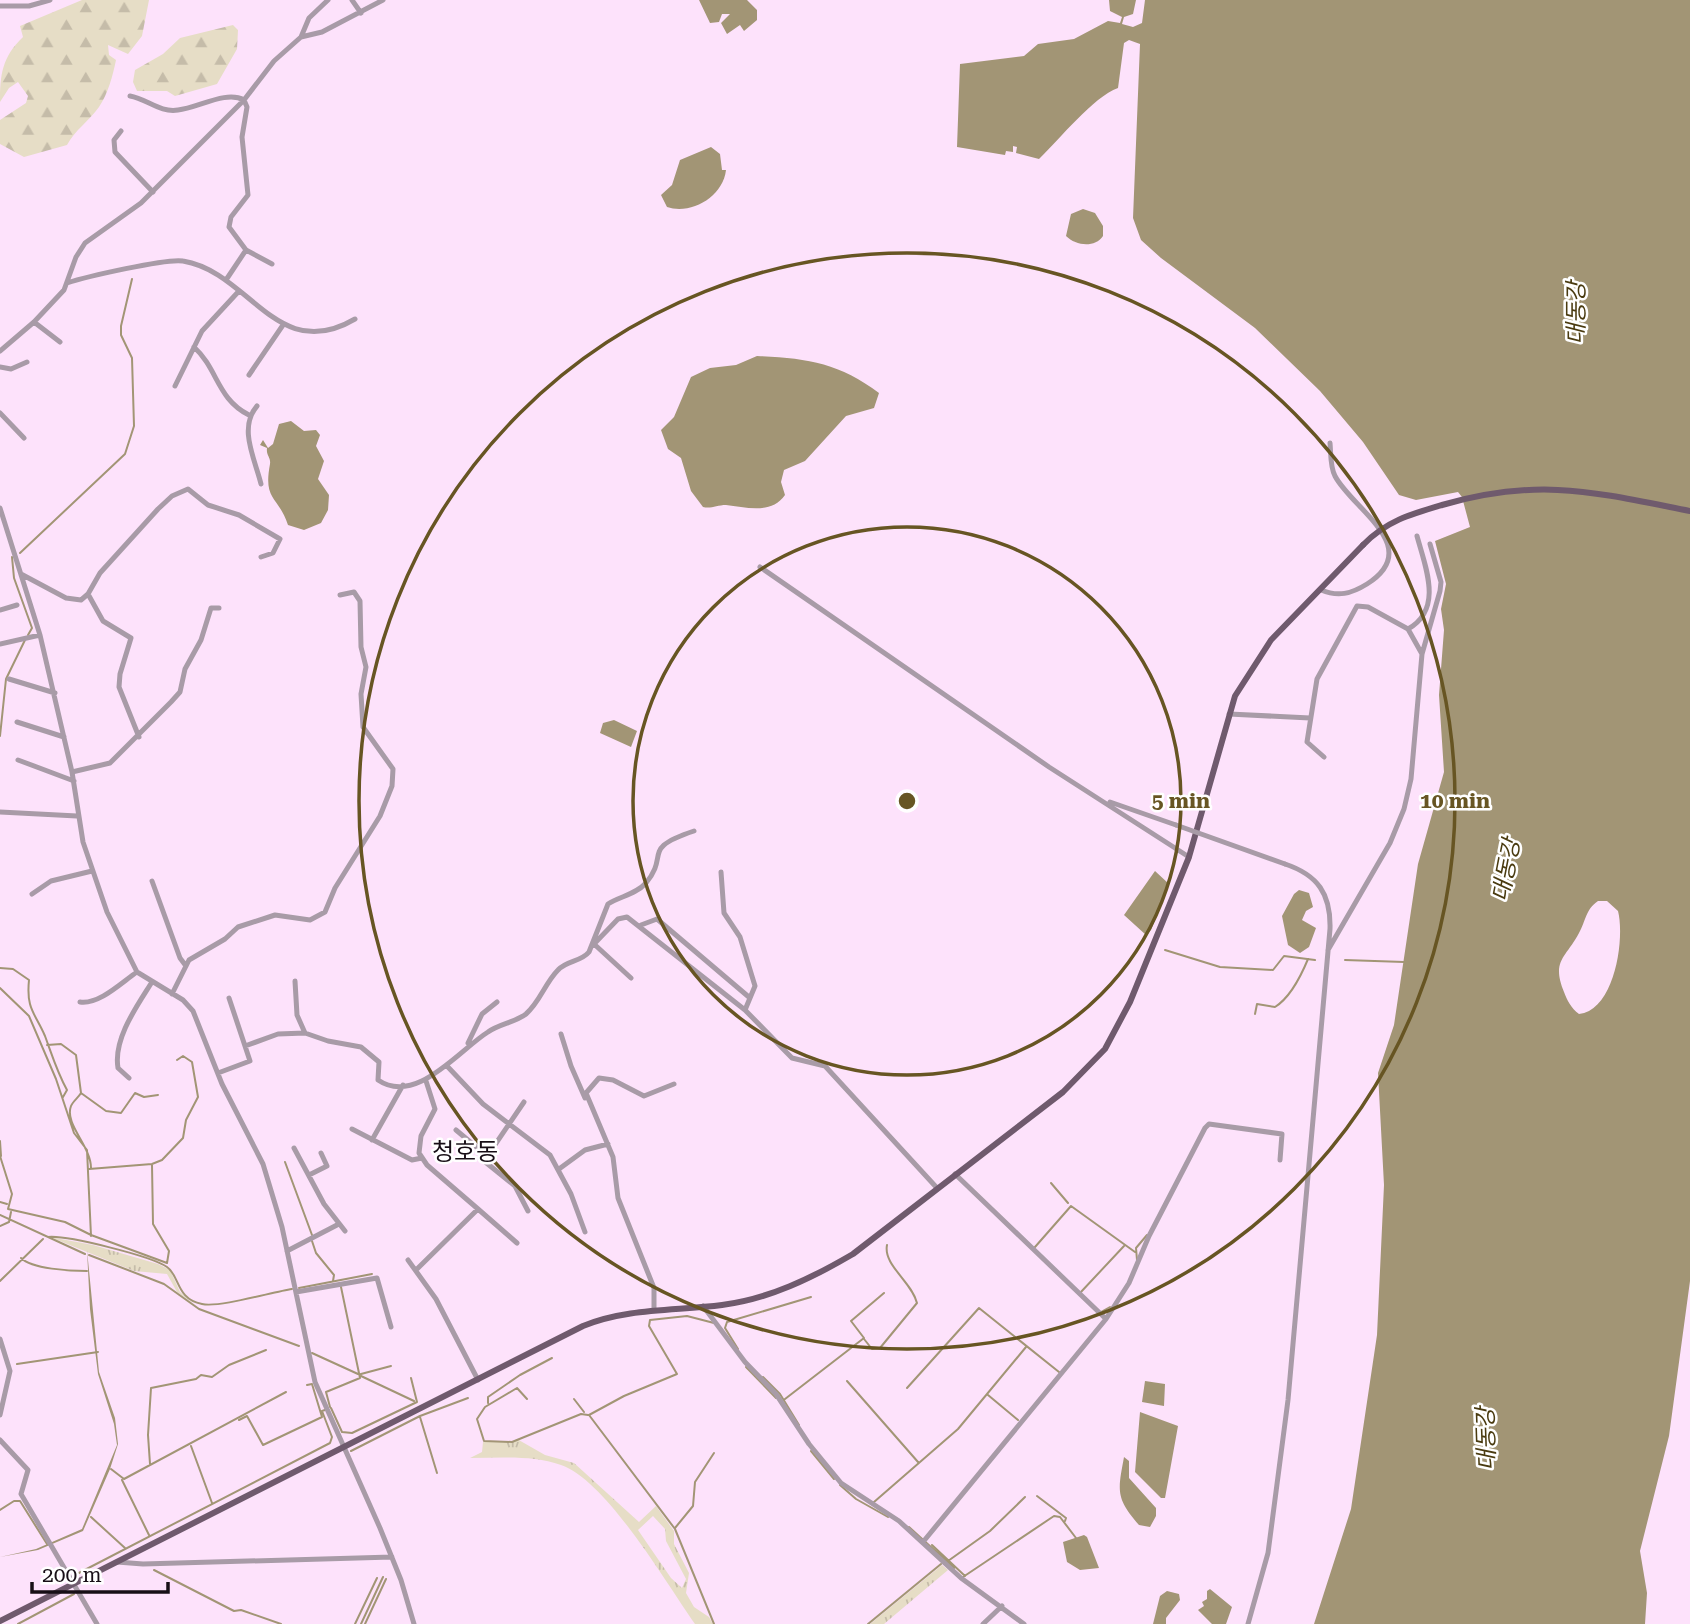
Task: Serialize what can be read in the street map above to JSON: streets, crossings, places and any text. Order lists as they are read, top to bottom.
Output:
{
  "districts": ["청호동"],
  "water": ["대동강"],
  "scale_bar": "200 m",
  "rings": ["5 min", "10 min"]
}
